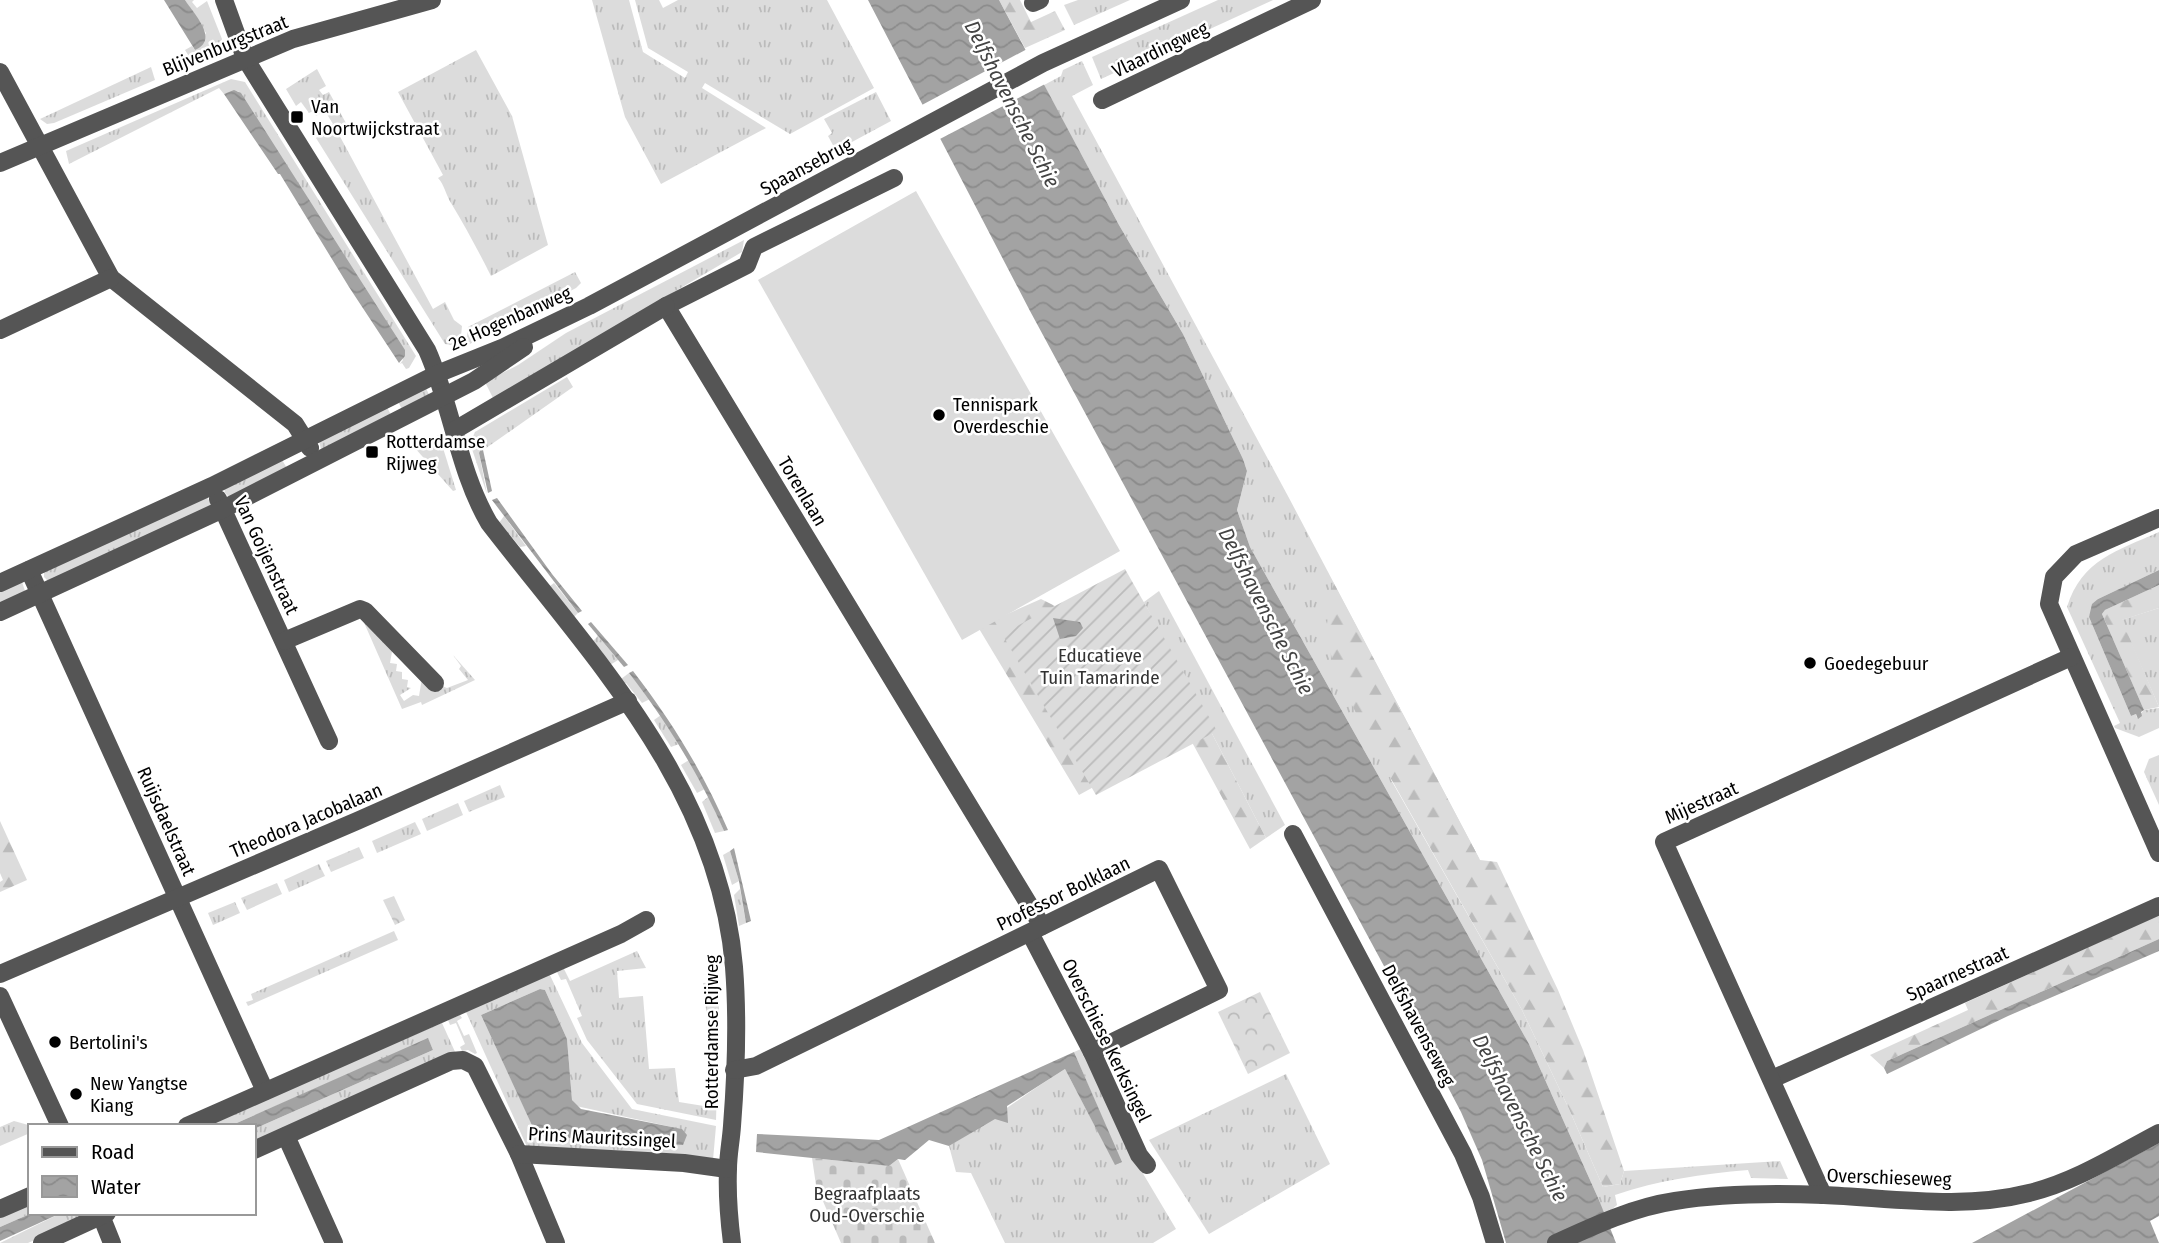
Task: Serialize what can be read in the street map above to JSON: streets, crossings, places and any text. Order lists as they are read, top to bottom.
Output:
{
  "streets": {
    "street": [
      "Blijvenburgstraat",
      "Vlaardingweg",
      "Spaansebrug",
      "2e Hogenbanweg",
      "Torenlaan",
      "Van Goijenstraat",
      "Mijestraat",
      "Theodora Jacobalaan",
      "Ruijsdaelstraat",
      "Professor Bolklaan",
      "Spaarnestraat",
      "Delfshavenseweg",
      "Rotterdamse Rijweg",
      "Overschiese Kerksingel",
      "Prins Mauritssingel",
      "Overschieseweg"
    ]
  },
  "crossings": [
    ["Vlaardingweg", "Spaansebrug"],
    ["Spaansebrug", "2e Hogenbanweg"],
    ["2e Hogenbanweg", "Van Goijenstraat"],
    ["2e Hogenbanweg", "Ruijsdaelstraat"],
    ["2e Hogenbanweg", "Rotterdamse Rijweg"],
    ["Torenlaan", "Professor Bolklaan"],
    ["Torenlaan", "Overschiese Kerksingel"],
    ["Mijestraat", "Spaarnestraat"],
    ["Mijestraat", "Overschieseweg"],
    ["Theodora Jacobalaan", "Ruijsdaelstraat"],
    ["Theodora Jacobalaan", "Rotterdamse Rijweg"],
    ["Professor Bolklaan", "Rotterdamse Rijweg"],
    ["Professor Bolklaan", "Overschiese Kerksingel"],
    ["Rotterdamse Rijweg", "Prins Mauritssingel"]
  ],
  "water": ["Delfshavensche Schie"],
  "parks": ["Educatieve Tuin Tamarinde", "Begraafplaats Oud-Overschie"],
  "places": {
    "transit": ["Van Noortwijckstraat", "Rotterdamse Rijweg"],
    "other": [
      "Tennispark Overdeschie",
      "Goedegebuur",
      "Bertolini's",
      "New Yangtse Kiang"
    ]
  },
  "legend": ["Road", "Water"]
}
